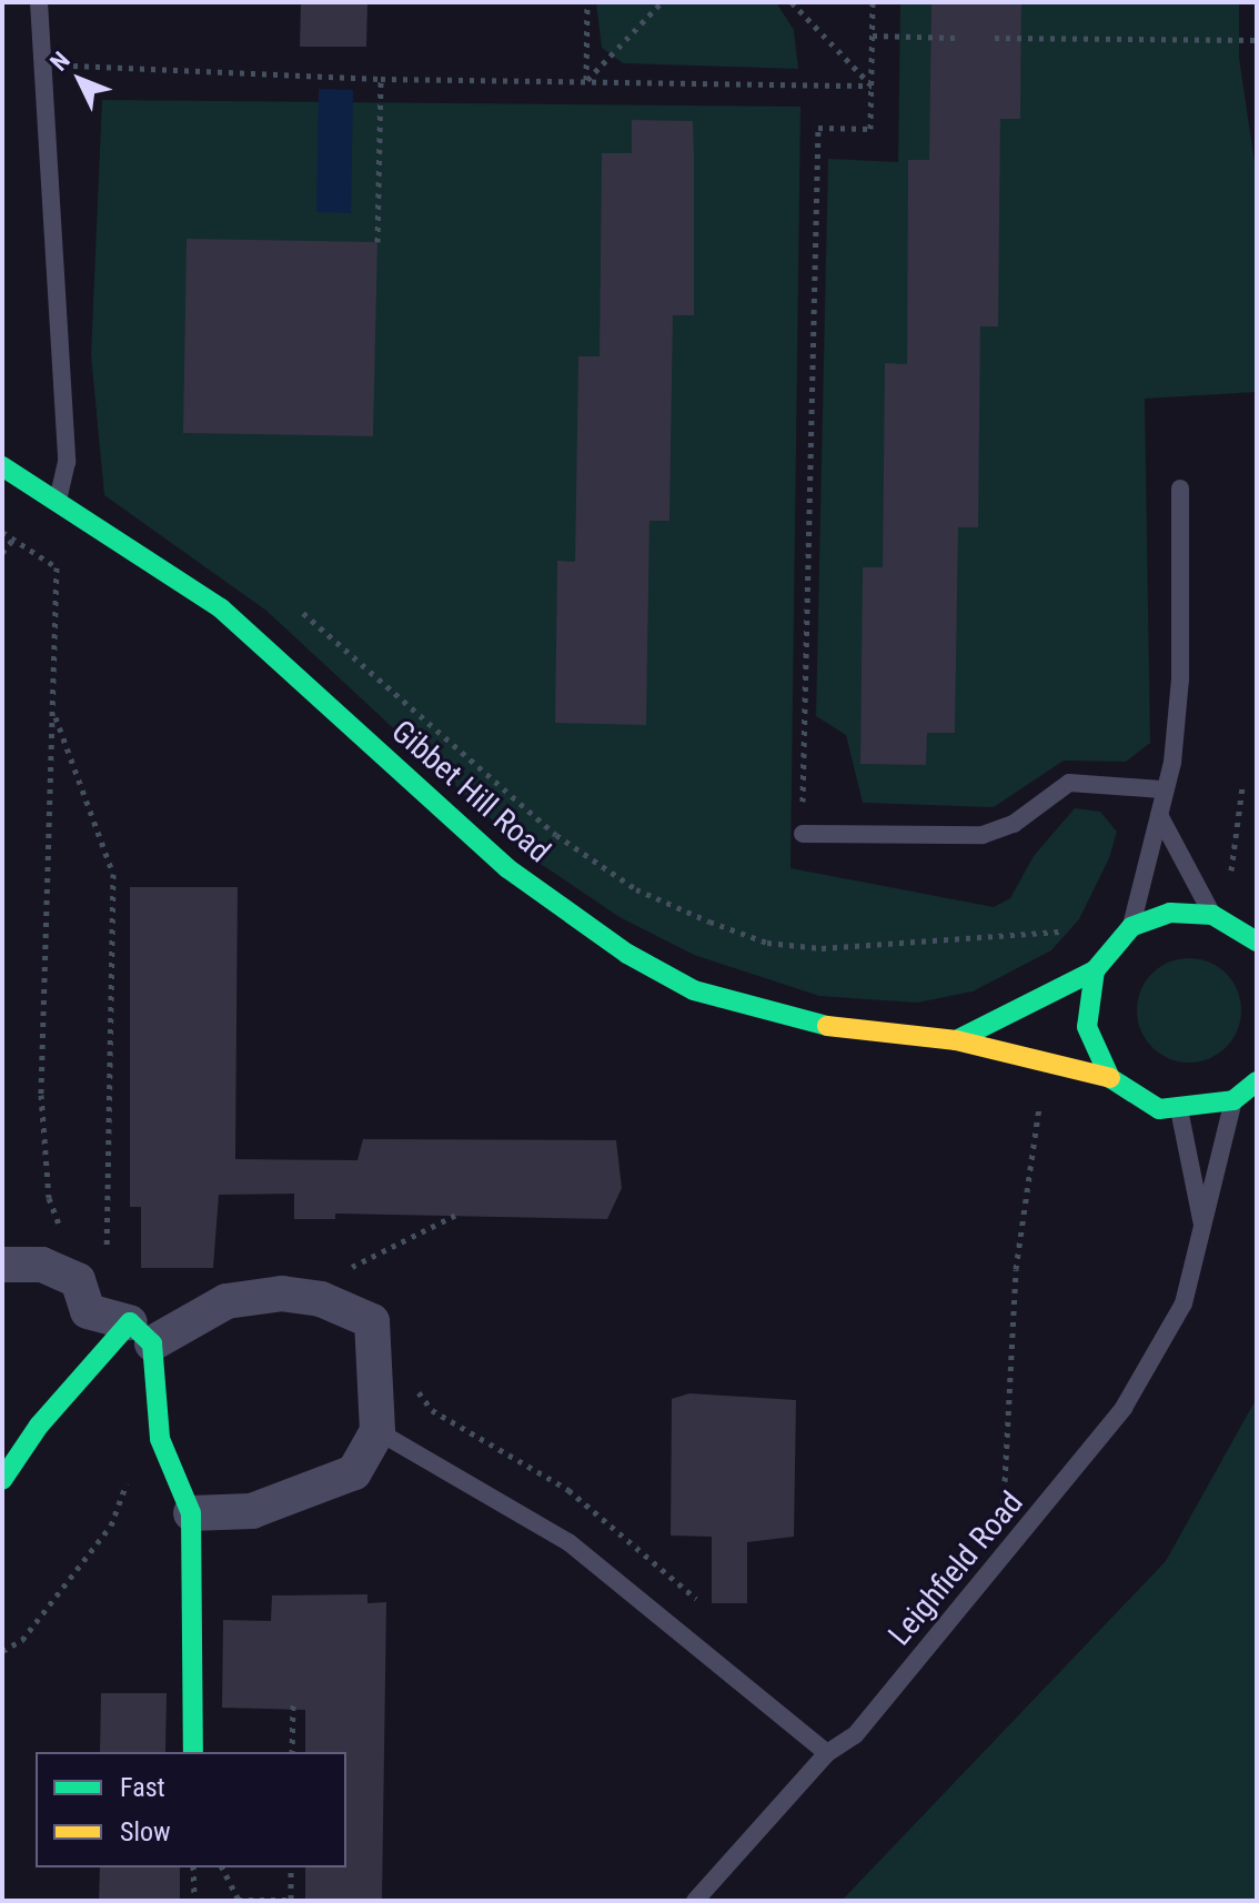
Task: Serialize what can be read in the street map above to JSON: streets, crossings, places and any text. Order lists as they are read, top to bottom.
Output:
{
  "streets": {
    "street": ["Gibbet Hill Road"],
    "lane": ["Leighfield Road"]
  },
  "legend": ["Fast", "Slow"],
  "north": "top left"
}
